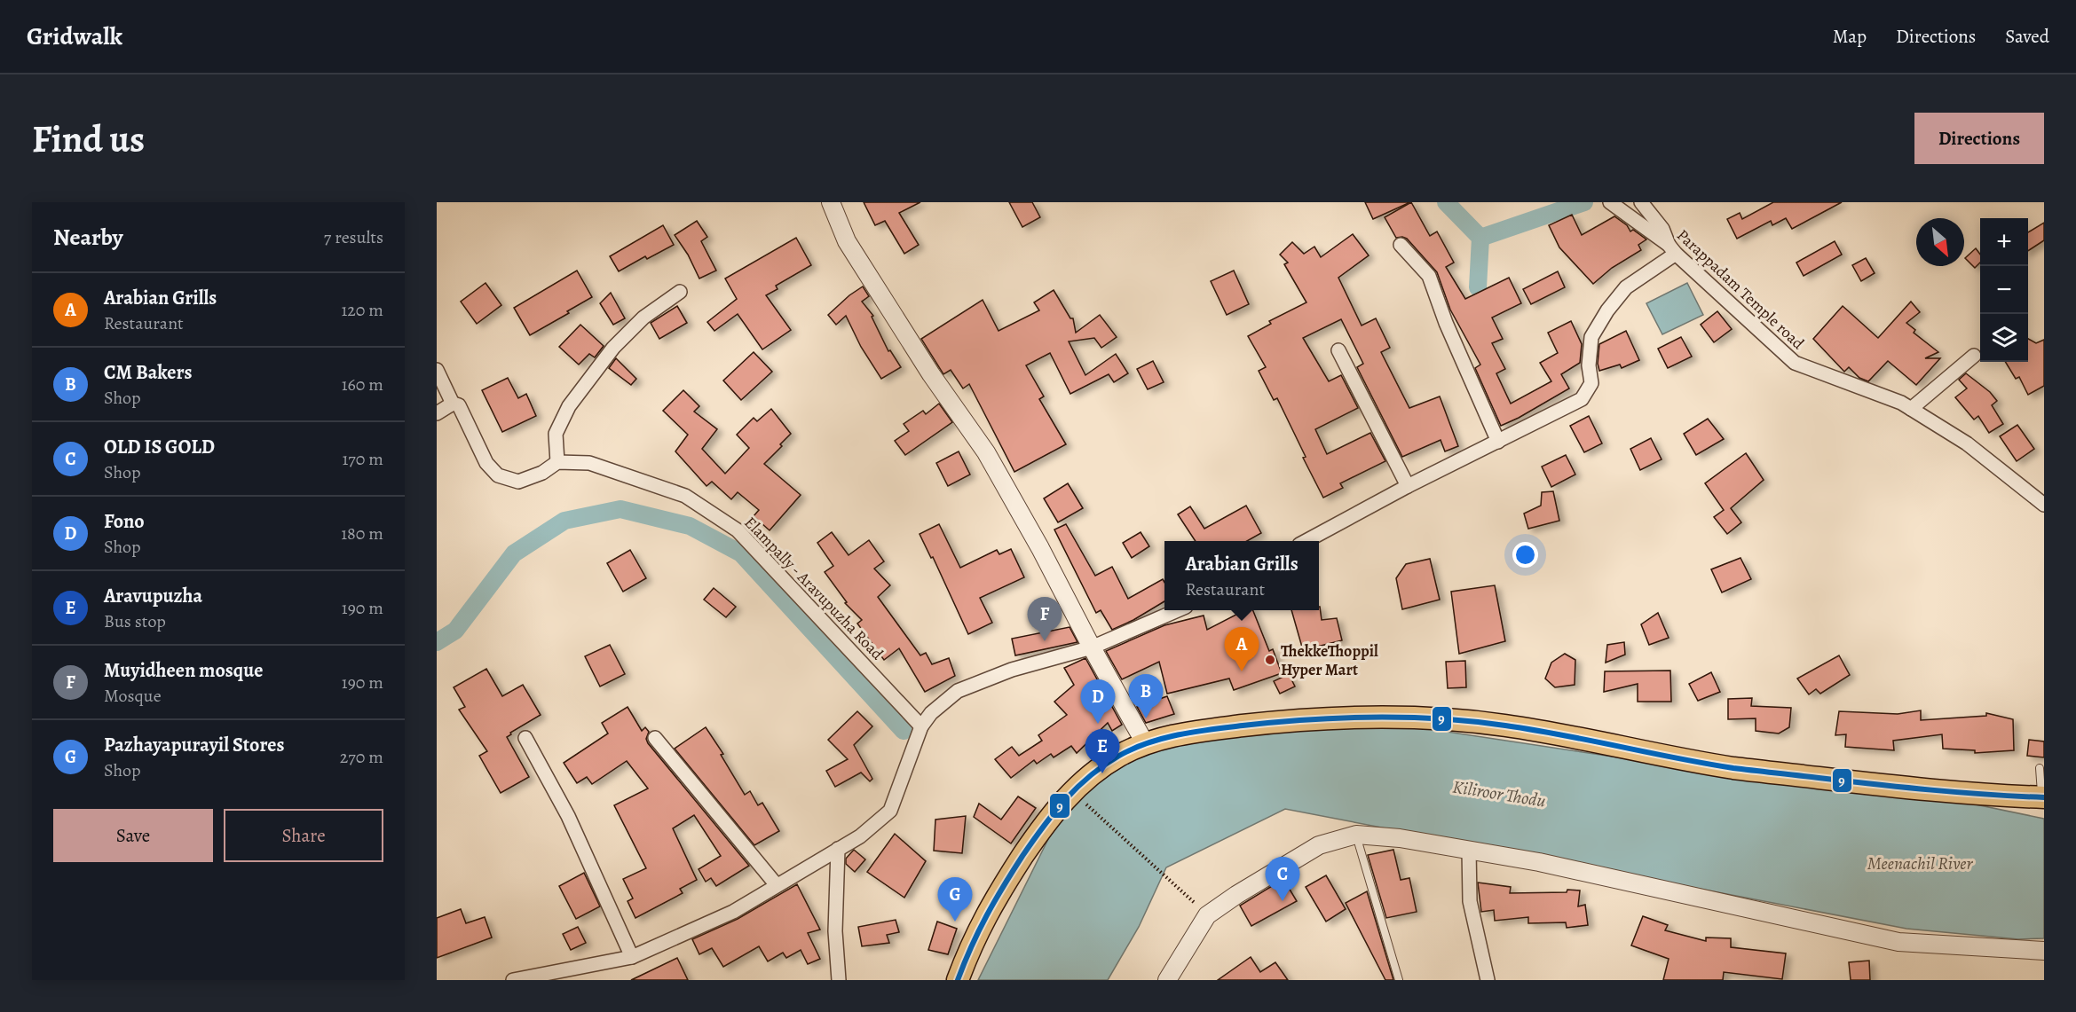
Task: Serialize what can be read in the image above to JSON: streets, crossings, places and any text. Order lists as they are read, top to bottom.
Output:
{
  "streets": {
    "street": ["Parappadam Temple road", "Elampally - Aravupuzha Road"]
  },
  "water": ["Kiliroor Thodu", "Meenachil River"],
  "places": ["ThekkeThoppil Hyper Mart"],
  "lines": ["transit line 9"],
  "north": "bottom right",
  "page": {
    "header": "Gridwalk",
    "nav": ["Map", "Directions", "Saved"],
    "buttons": [
      "Directions",
      ["Save", "Share"]
    ],
    "title": "Find us",
    "heading": ["Nearby", "7 results"],
    "map_buttons": ["+", "−"],
    "list": [
      {
        "mark": "A",
        "name": "Arabian Grills",
        "note": "Restaurant",
        "value": "120 m"
      },
      {
        "mark": "B",
        "name": "CM Bakers",
        "note": "Shop",
        "value": "160 m"
      },
      {
        "mark": "C",
        "name": "OLD IS GOLD",
        "note": "Shop",
        "value": "170 m"
      },
      {
        "mark": "D",
        "name": "Fono",
        "note": "Shop",
        "value": "180 m"
      },
      {
        "mark": "E",
        "name": "Aravupuzha",
        "note": "Bus stop",
        "value": "190 m"
      },
      {
        "mark": "F",
        "name": "Muyidheen mosque",
        "note": "Mosque",
        "value": "190 m"
      },
      {
        "mark": "G",
        "name": "Pazhayapurayil Stores",
        "note": "Shop",
        "value": "270 m"
      }
    ],
    "popup": ["Arabian Grills", "Restaurant"],
    "pins": [
      "F",
      "A",
      "B",
      "D",
      "E",
      "C",
      "G"
    ]
  }
}
